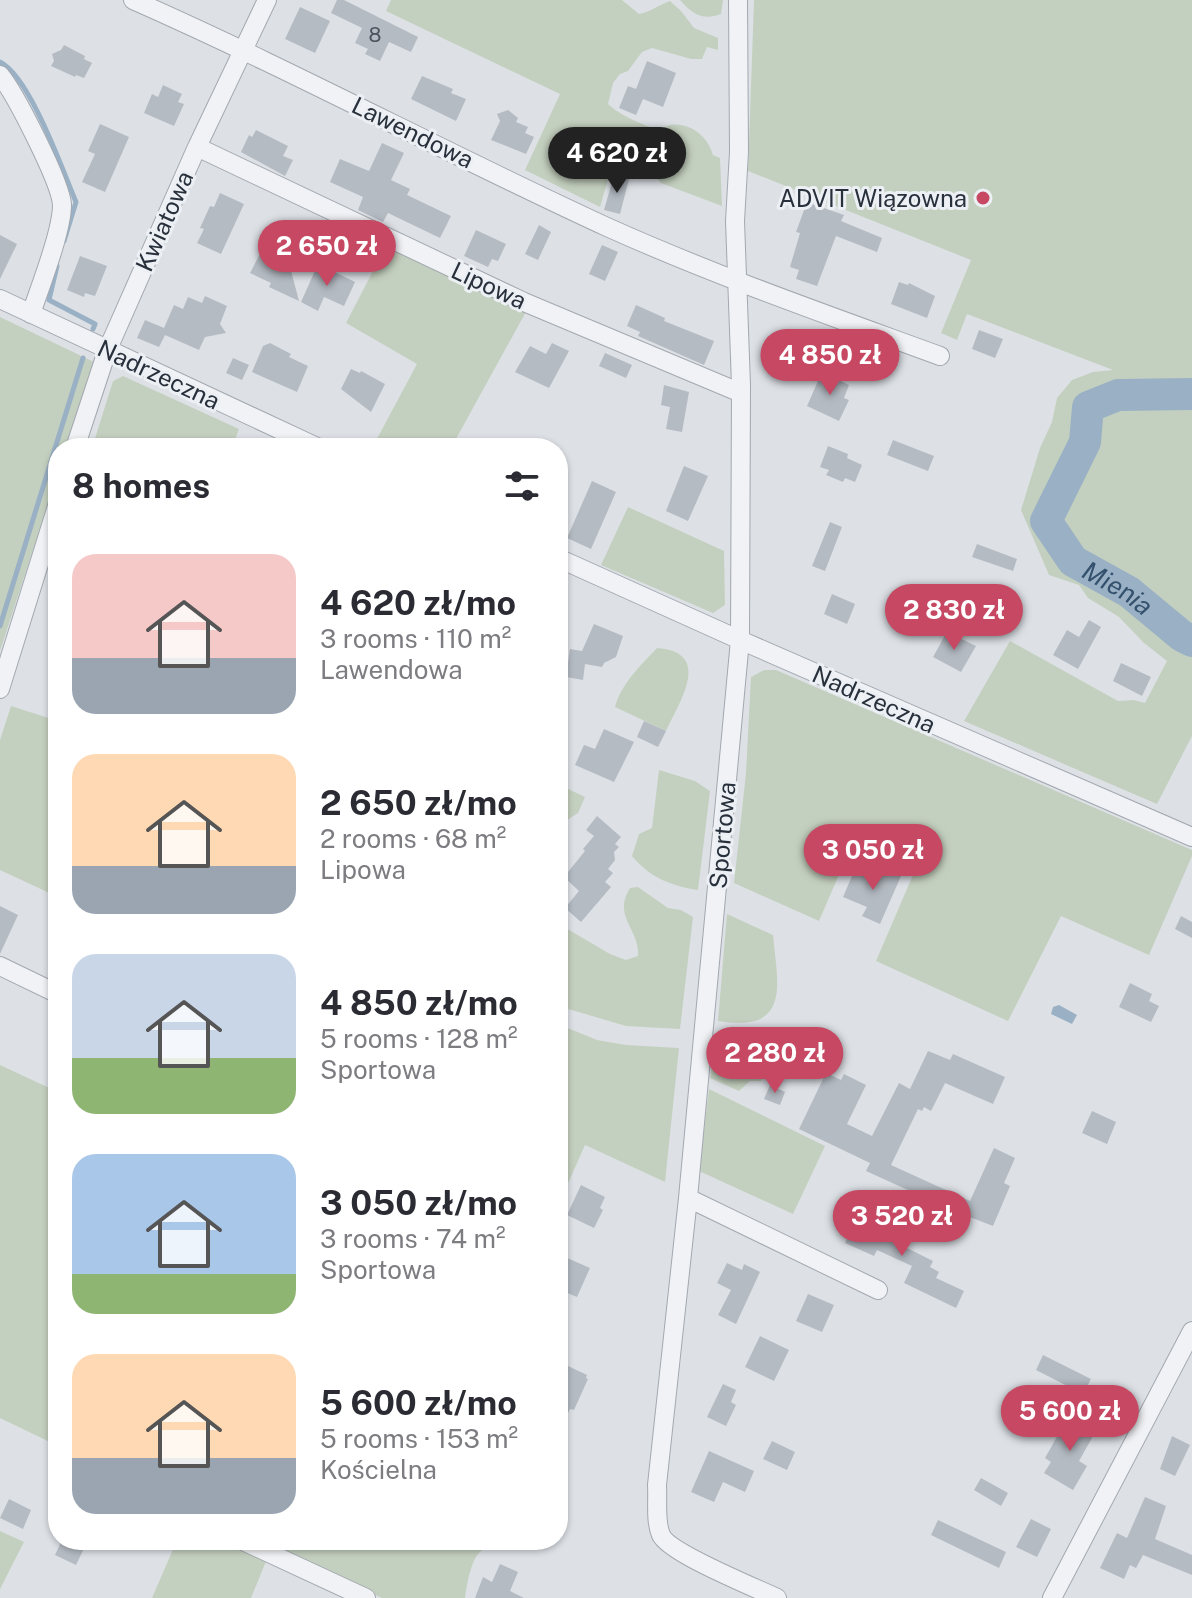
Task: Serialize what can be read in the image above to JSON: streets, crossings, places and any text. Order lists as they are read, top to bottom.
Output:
{
  "streets": {
    "street": [
      "Lawendowa",
      "Kwiatowa",
      "Lipowa",
      "Nadrzeczna",
      "Sportowa"
    ]
  },
  "crossings": [
    ["Lawendowa", "Kwiatowa"],
    ["Lawendowa", "Sportowa"],
    ["Kwiatowa", "Lipowa"],
    ["Kwiatowa", "Nadrzeczna"],
    ["Lipowa", "Sportowa"],
    ["Nadrzeczna", "Sportowa"]
  ],
  "water": ["Mienia"],
  "places": ["ADVIT Wiązowna"],
  "house_numbers": ["8"],
  "page": {
    "price": [
      "4 620 zł",
      "2 650 zł",
      "4 850 zł",
      "2 830 zł",
      "3 050 zł",
      "2 280 zł",
      "3 520 zł",
      "5 600 zł"
    ],
    "heading": "8 homes",
    "list": [
      {
        "name": "4 620 zł/mo",
        "note": "3 rooms · 110 m² · Lawendowa"
      },
      {
        "name": "2 650 zł/mo",
        "note": "2 rooms · 68 m² · Lipowa"
      },
      {
        "name": "4 850 zł/mo",
        "note": "5 rooms · 128 m² · Sportowa"
      },
      {
        "name": "3 050 zł/mo",
        "note": "3 rooms · 74 m² · Sportowa"
      },
      {
        "name": "5 600 zł/mo",
        "note": "5 rooms · 153 m² · Kościelna"
      }
    ]
  }
}
